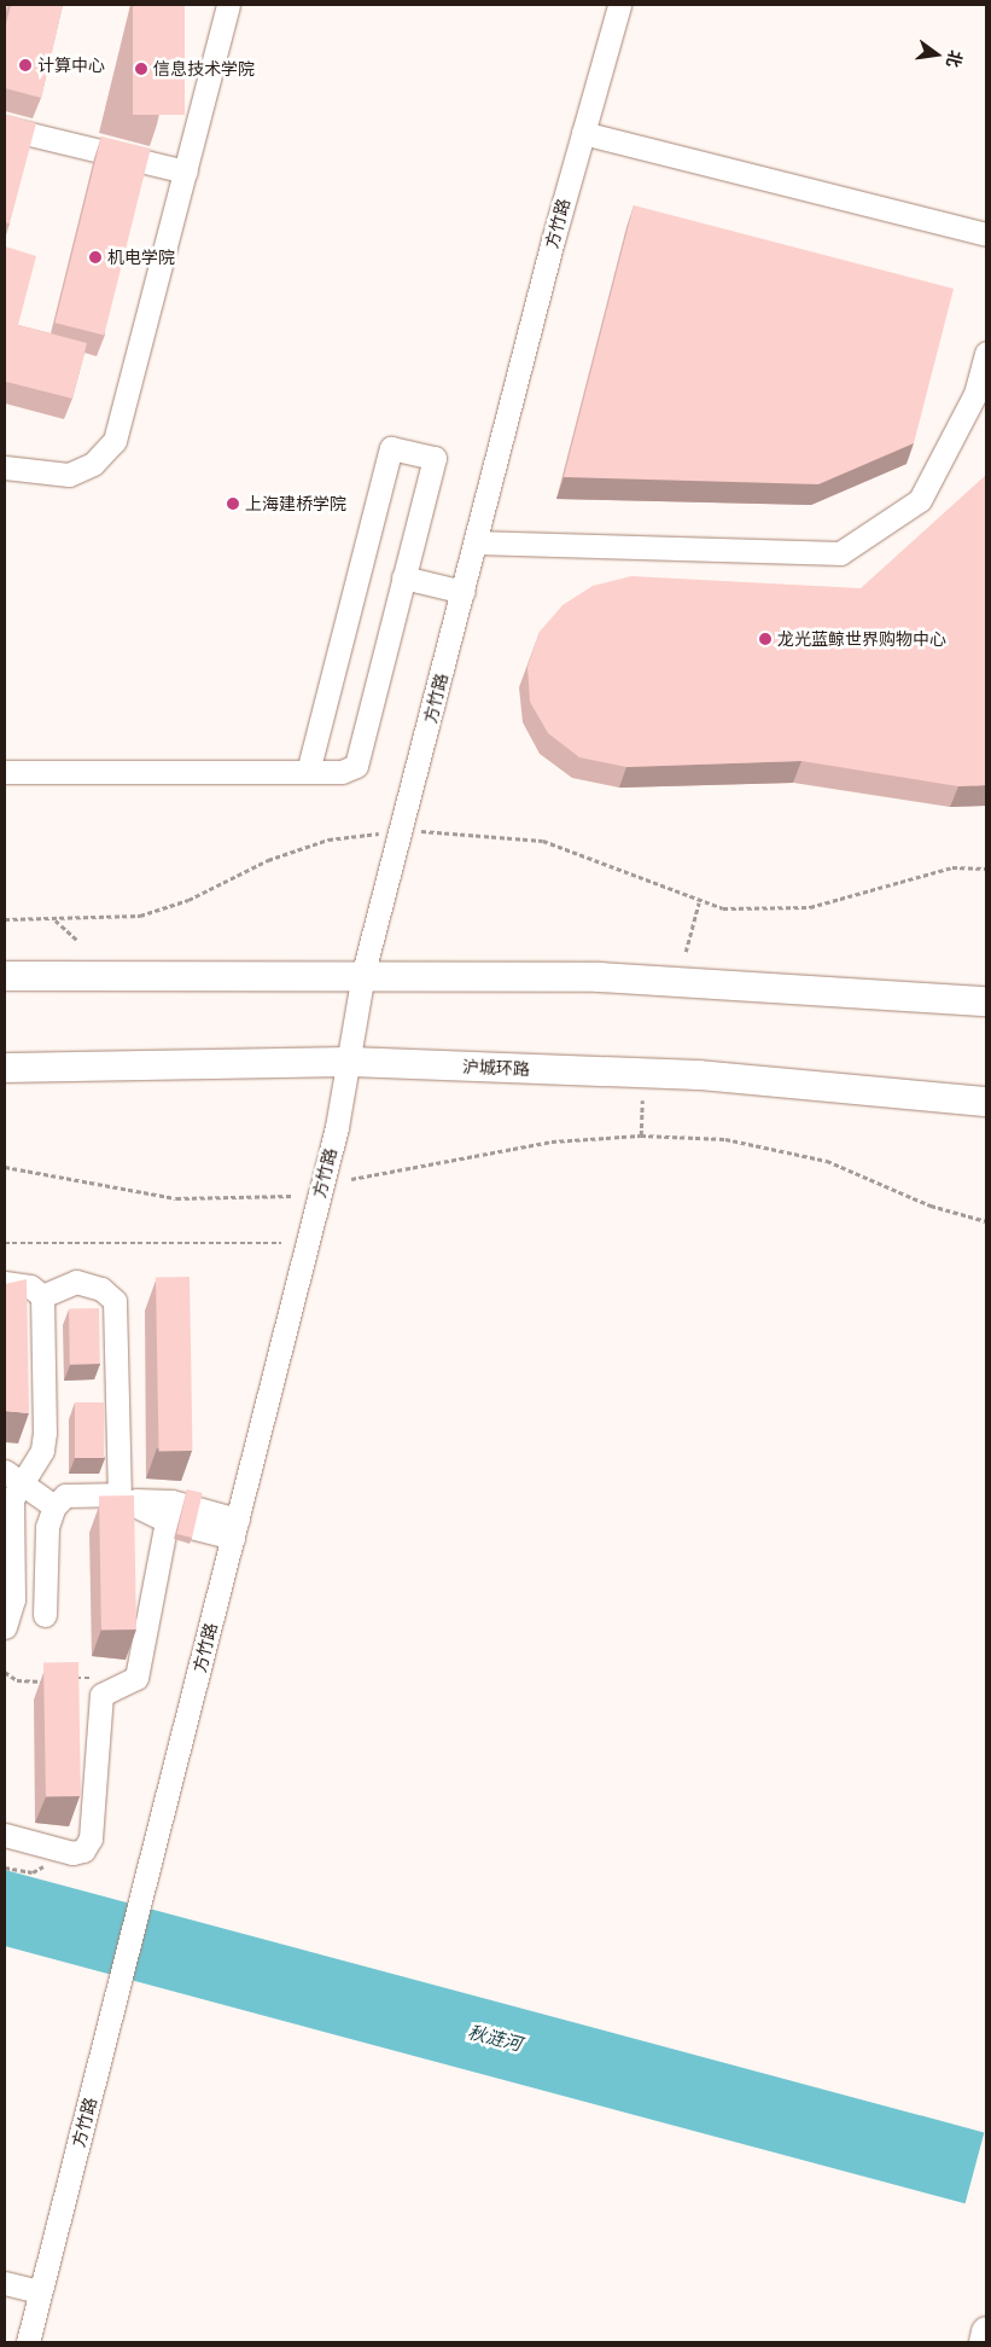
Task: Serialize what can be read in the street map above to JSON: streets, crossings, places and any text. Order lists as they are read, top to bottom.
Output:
{
  "streets": {
    "main road": ["沪城环路"],
    "street": ["方竹路"]
  },
  "crossings": [
    ["方竹路", "沪城环路"]
  ],
  "water": ["秋涟河"],
  "places": [
    "计算中心",
    "信息技术学院",
    "机电学院",
    "上海建桥学院",
    "龙光蓝鲸世界购物中心"
  ],
  "north": "right"
}
